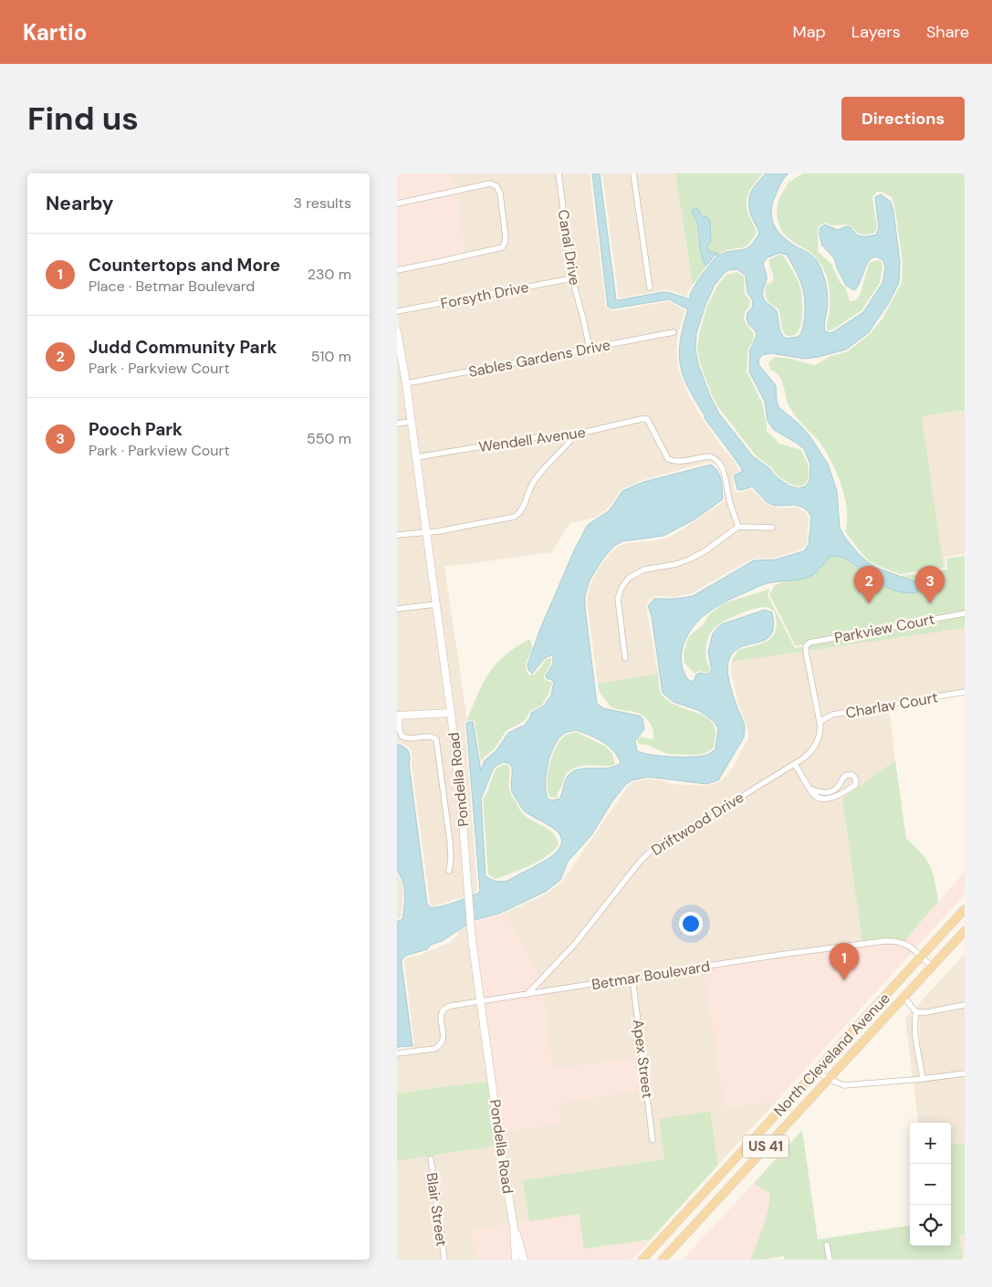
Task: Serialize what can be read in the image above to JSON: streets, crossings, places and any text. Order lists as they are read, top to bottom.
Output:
{
  "streets": {
    "main road": ["Pondella Road", "North Cleveland Avenue", "US 41"],
    "street": [
      "Canal Drive",
      "Forsyth Drive",
      "Sables Gardens Drive",
      "Wendell Avenue",
      "Parkview Court",
      "Charlav Court",
      "Driftwood Drive",
      "Betmar Boulevard",
      "Apex Street",
      "Blair Street"
    ]
  },
  "crossings": [
    ["Canal Drive", "Forsyth Drive"],
    ["Canal Drive", "Sables Gardens Drive"],
    ["Sables Gardens Drive", "Pondella Road"],
    ["Wendell Avenue", "Pondella Road"],
    ["Parkview Court", "Driftwood Drive"],
    ["Charlav Court", "Driftwood Drive"],
    ["Pondella Road", "Betmar Boulevard"],
    ["Driftwood Drive", "Betmar Boulevard"],
    ["Betmar Boulevard", "North Cleveland Avenue"],
    ["Betmar Boulevard", "Apex Street"]
  ],
  "page": {
    "header": "Kartio",
    "nav": ["Map", "Layers", "Share"],
    "buttons": "Directions",
    "title": "Find us",
    "heading": ["Nearby", "3 results"],
    "list": [
      {
        "mark": "1",
        "name": "Countertops and More",
        "note": "Place · Betmar Boulevard",
        "value": "230 m"
      },
      {
        "mark": "2",
        "name": "Judd Community Park",
        "note": "Park · Parkview Court",
        "value": "510 m"
      },
      {
        "mark": "3",
        "name": "Pooch Park",
        "note": "Park · Parkview Court",
        "value": "550 m"
      }
    ],
    "pins": ["2", "3", "1"],
    "map_buttons": ["+", "−"]
  }
}
